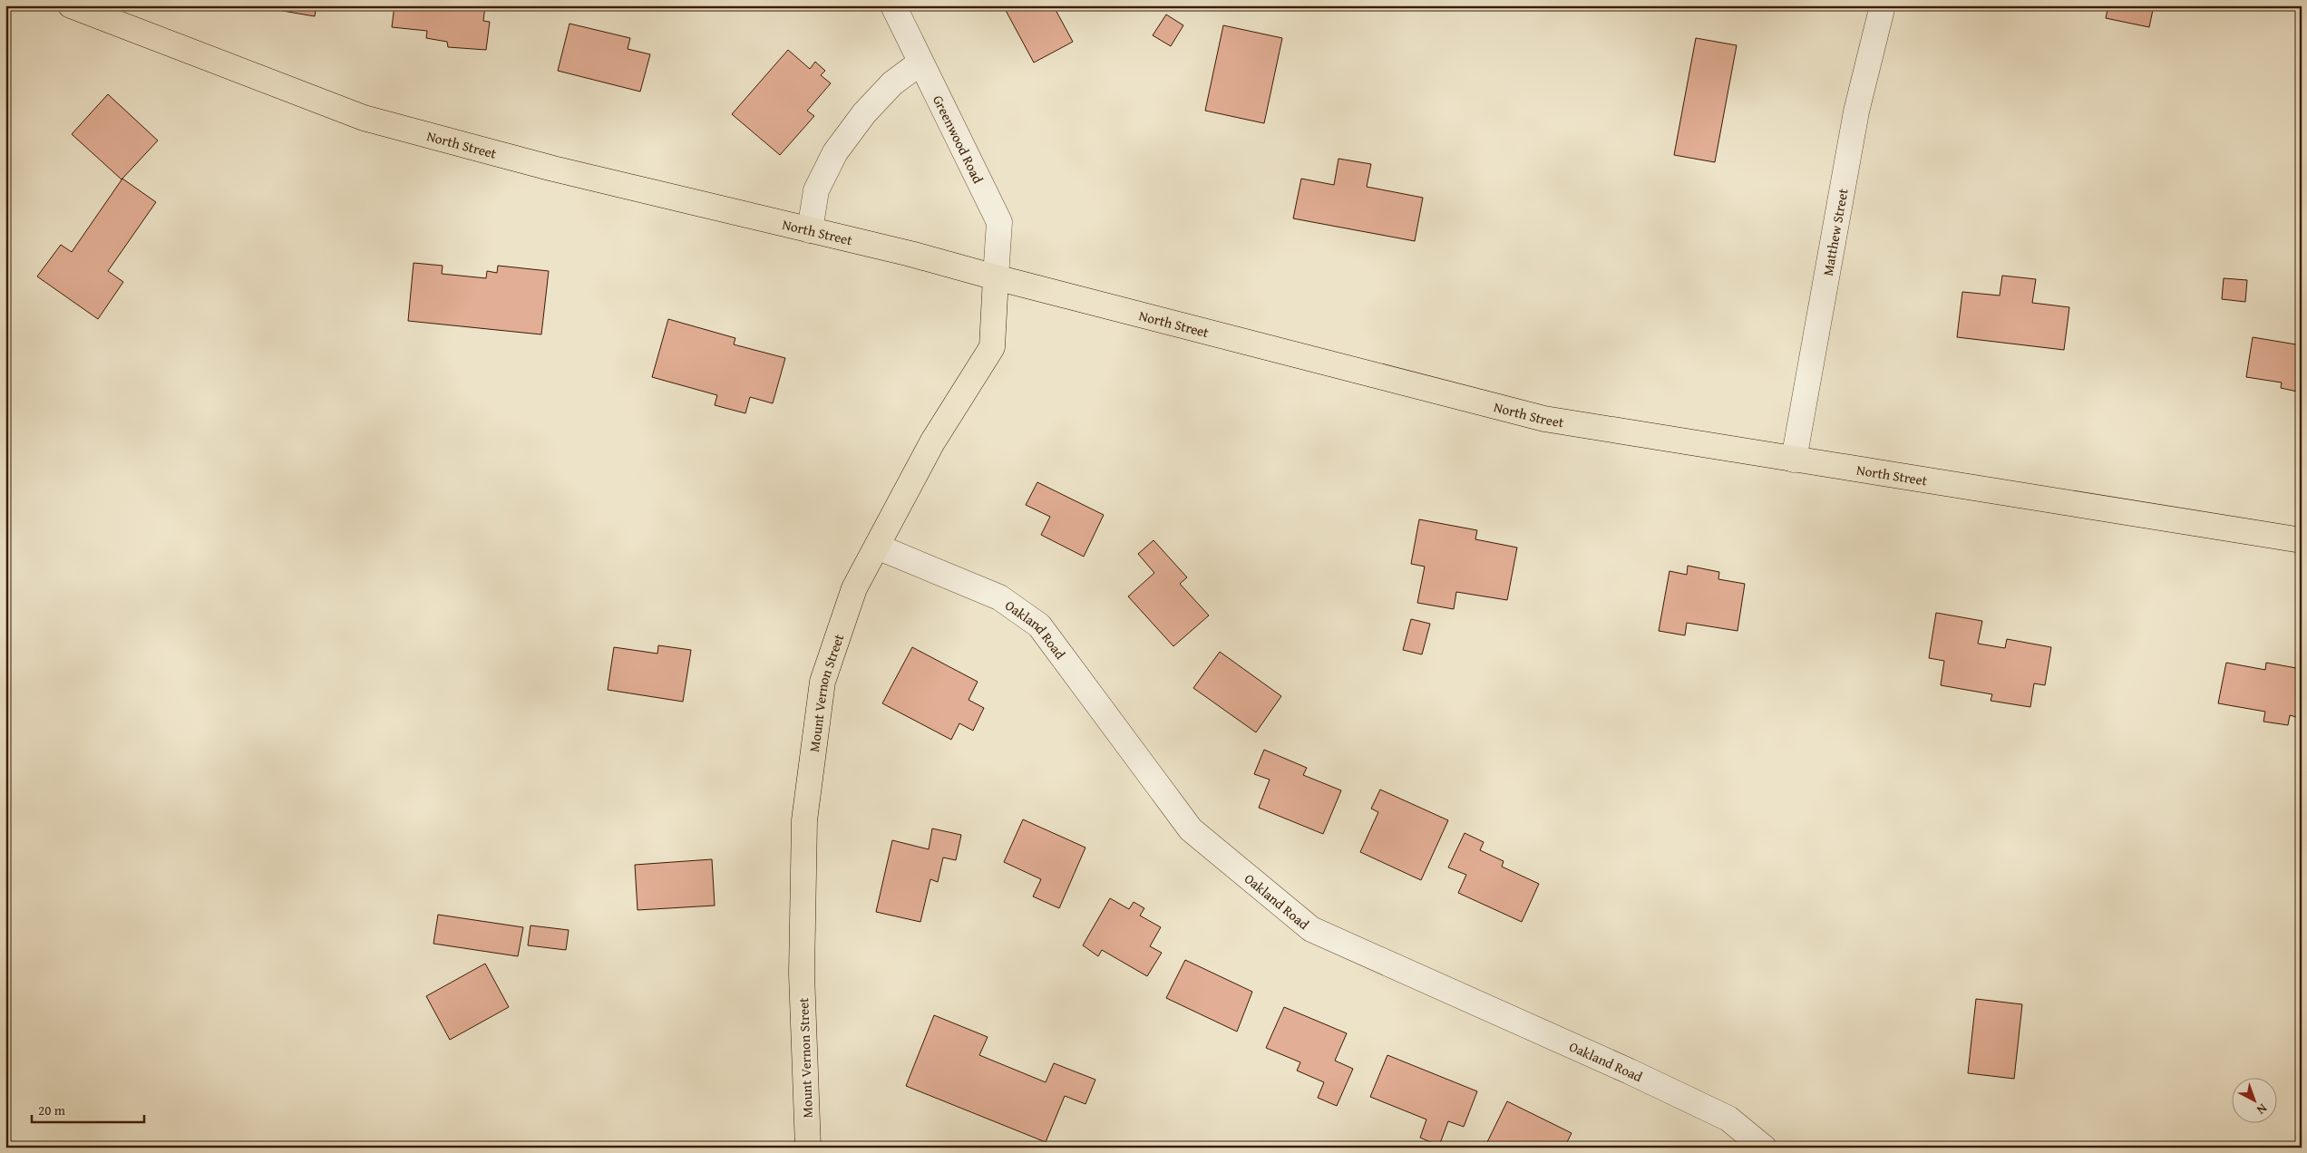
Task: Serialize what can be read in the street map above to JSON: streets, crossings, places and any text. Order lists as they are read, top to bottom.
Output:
{
  "streets": {
    "main road": ["North Street", "Mount Vernon Street"],
    "street": ["Greenwood Road", "Matthew Street", "Oakland Road"]
  },
  "crossings": [
    ["Greenwood Road", "North Street"],
    ["Greenwood Road", "Mount Vernon Street"],
    ["North Street", "Matthew Street"],
    ["North Street", "Mount Vernon Street"],
    ["Oakland Road", "Mount Vernon Street"]
  ],
  "scale_bar": "20 m",
  "north": "bottom right"
}
